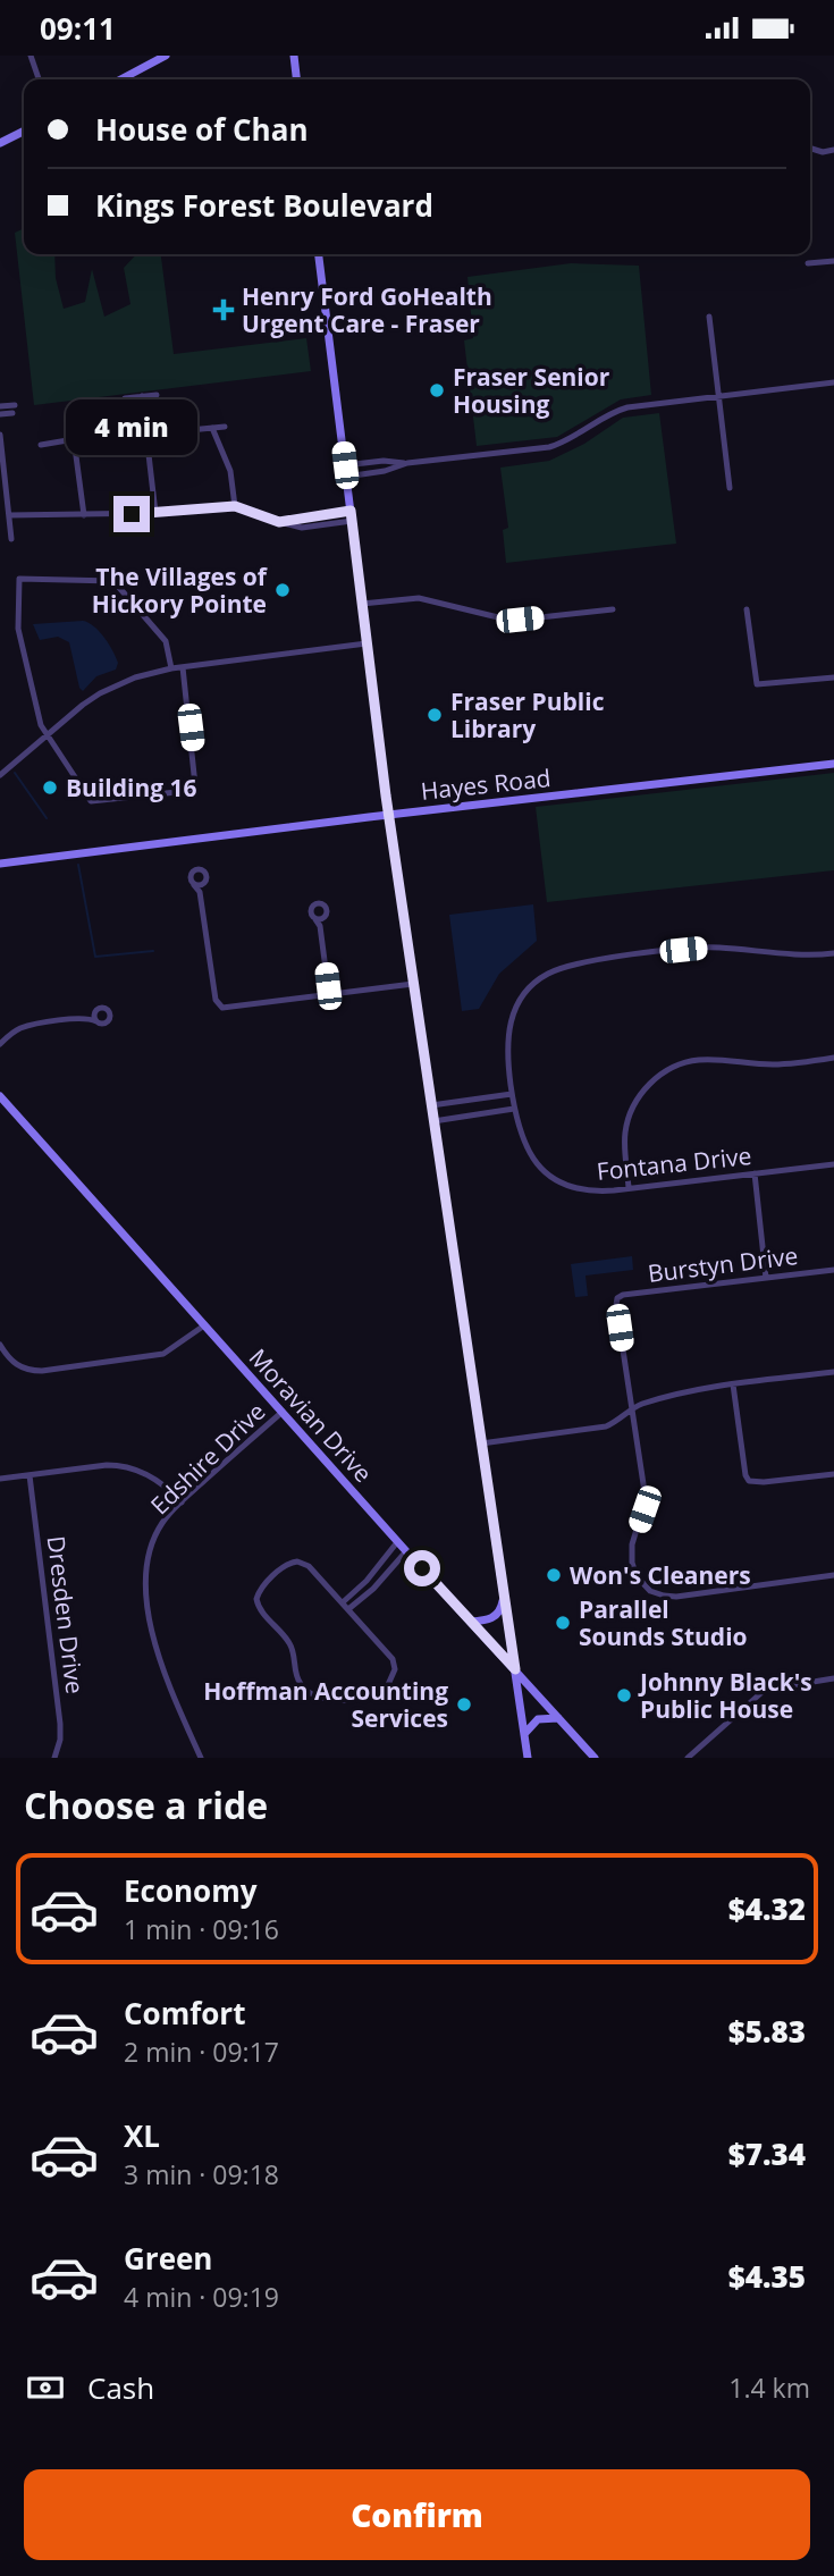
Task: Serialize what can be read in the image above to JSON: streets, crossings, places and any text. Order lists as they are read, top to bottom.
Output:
{
  "streets": {
    "main road": ["Hayes Road", "Moravian Drive"],
    "street": [
      "Fontana Drive",
      "Burstyn Drive",
      "Edshire Drive",
      "Dresden Drive"
    ]
  },
  "crossings": [
    ["Moravian Drive", "Edshire Drive"]
  ],
  "places": {
    "health": ["Henry Ford GoHealth Urgent Care - Fraser"],
    "other": [
      "Fraser Senior Housing",
      "The Villages of Hickory Pointe",
      "Fraser Public Library",
      "Building 16",
      "Won's Cleaners",
      "Parallel Sounds Studio",
      "Johnny Black's Public House",
      "Hoffman Accounting Services"
    ]
  },
  "page": {
    "status": "09:11",
    "banner": ["House of Chan", "Kings Forest Boulevard"],
    "bubble": "4 min",
    "heading": "Choose a ride",
    "list": [
      {
        "name": "Economy",
        "note": "1 min · 09:16",
        "value": "$4.32"
      },
      {
        "name": "Comfort",
        "note": "2 min · 09:17",
        "value": "$5.83"
      },
      {
        "name": "XL",
        "note": "3 min · 09:18",
        "value": "$7.34"
      },
      {
        "name": "Green",
        "note": "4 min · 09:19",
        "value": "$4.35"
      }
    ],
    "pay": ["Cash", "1.4 km"],
    "buttons": "Confirm"
  }
}
